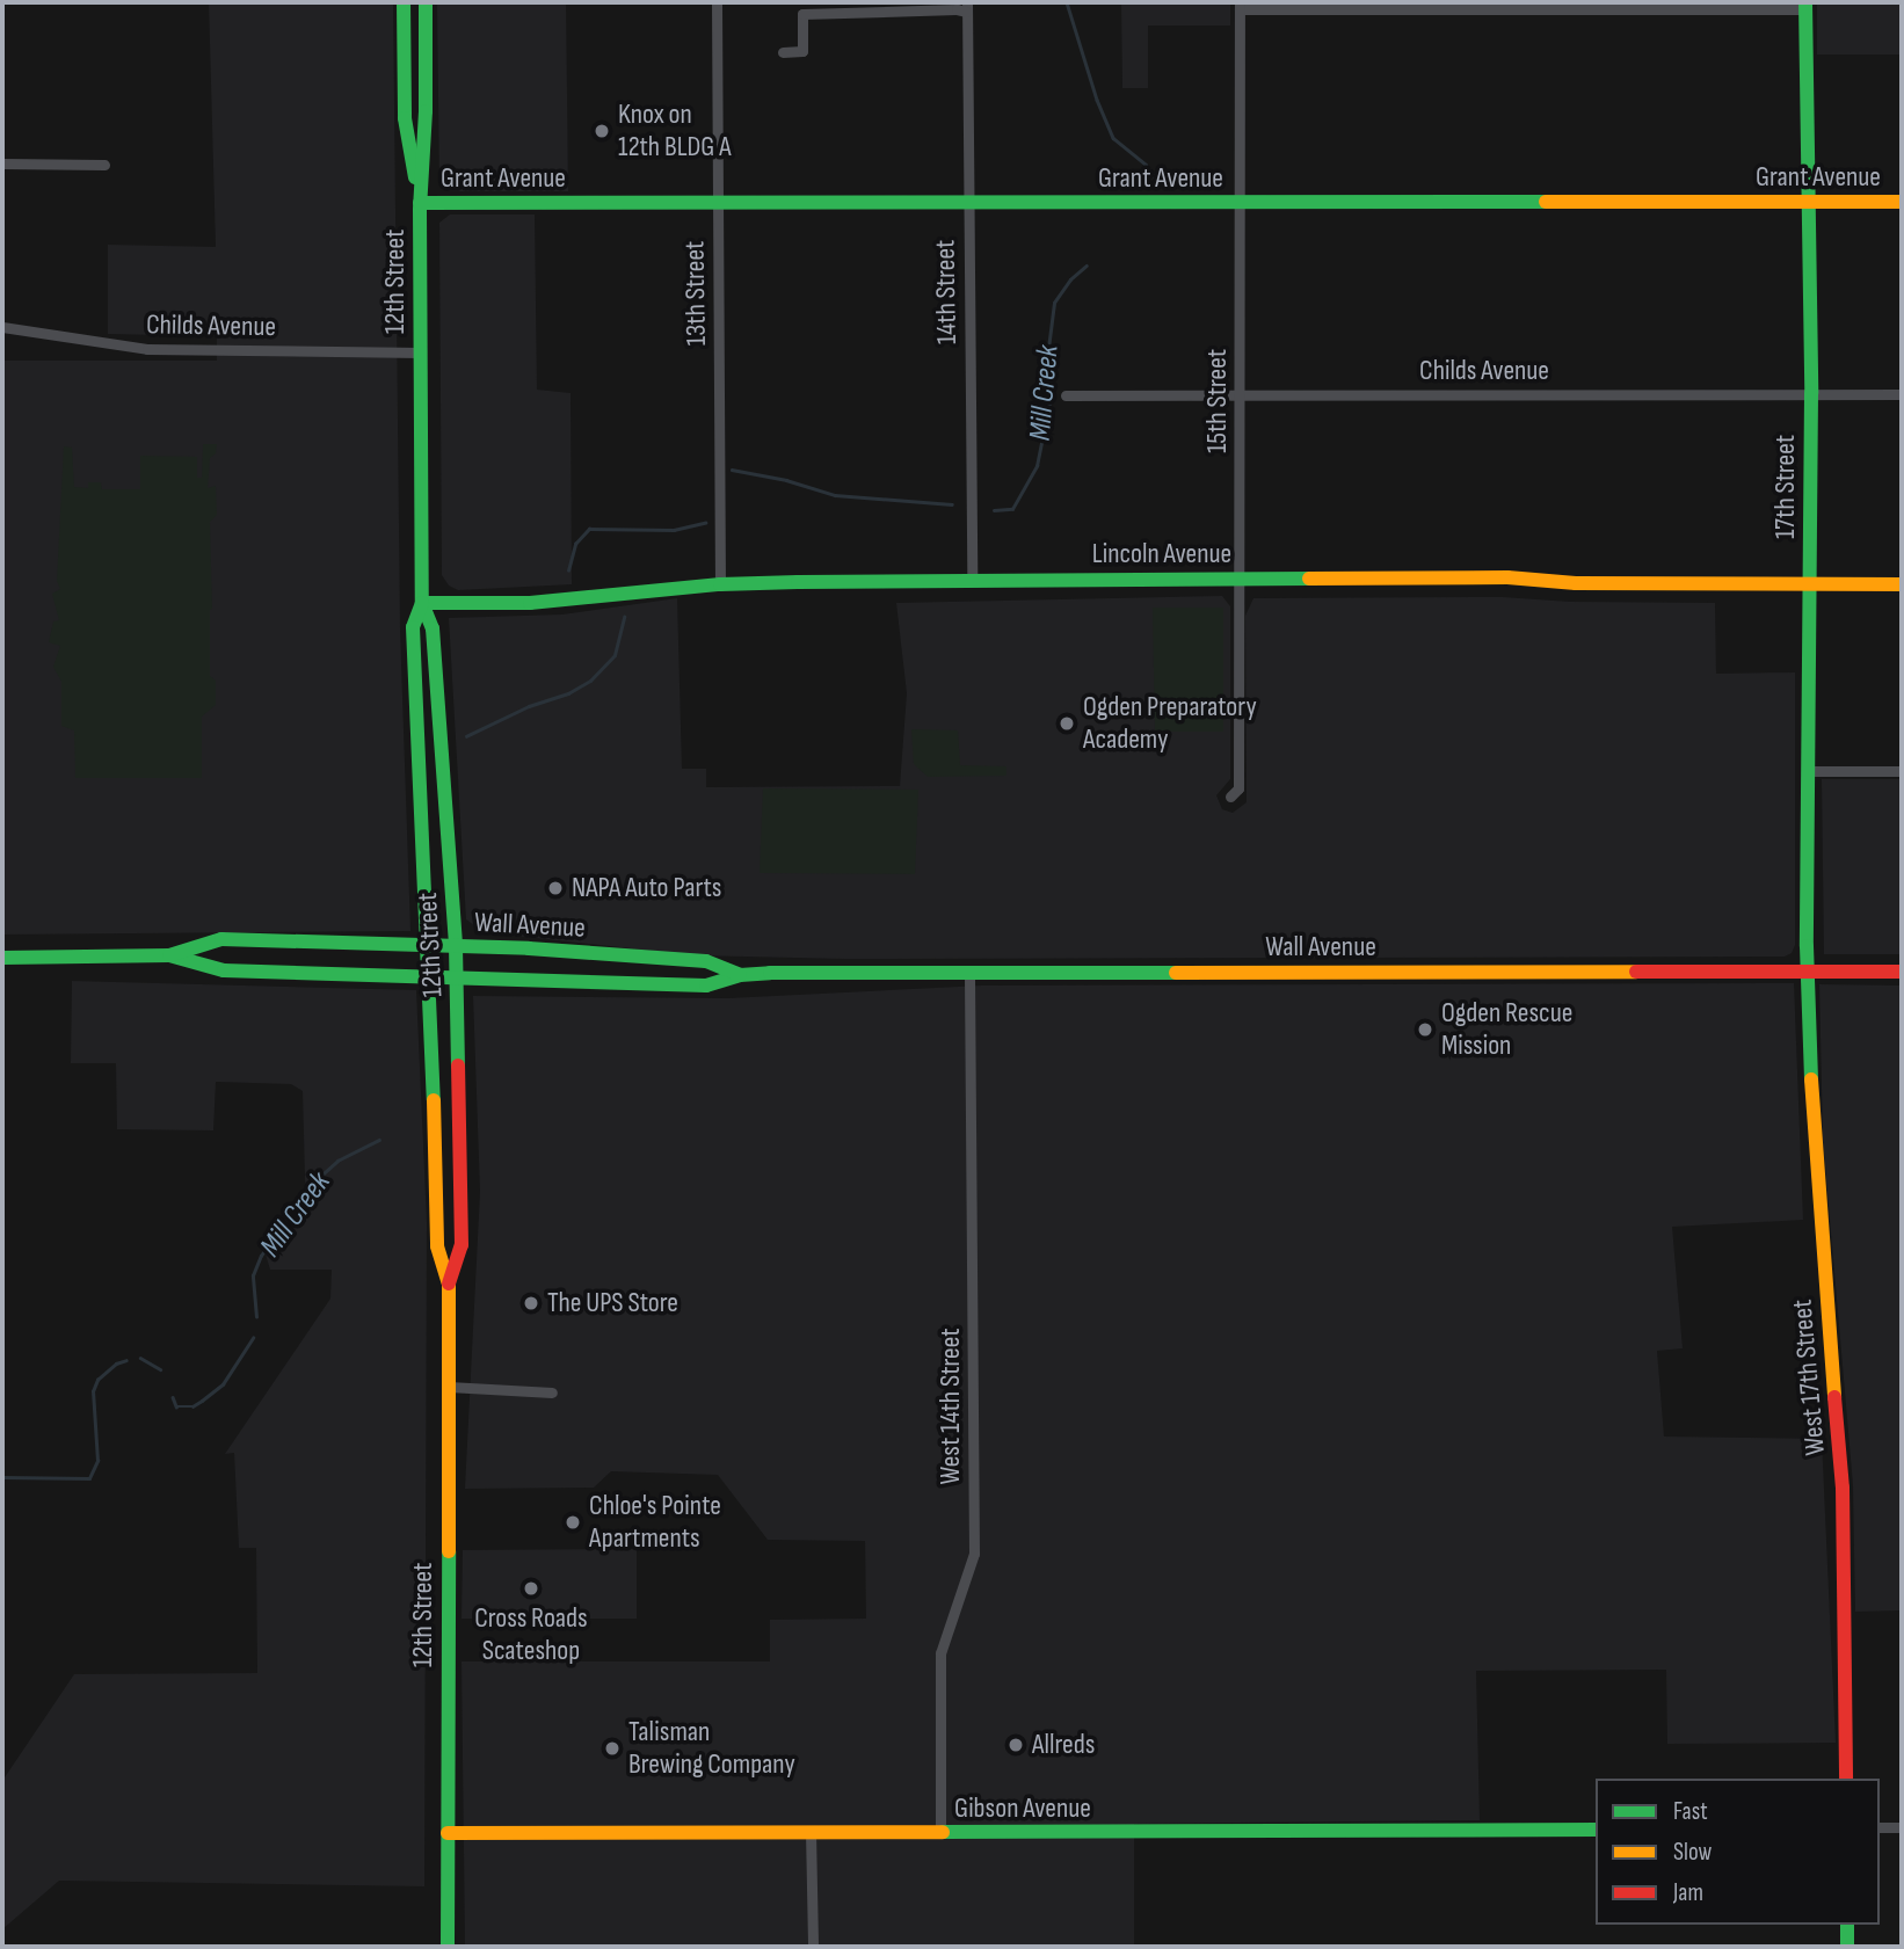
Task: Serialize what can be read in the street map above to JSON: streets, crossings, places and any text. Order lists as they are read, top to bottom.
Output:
{
  "streets": {
    "street": [
      "Grant Avenue",
      "12th Street",
      "14th Street",
      "13th Street",
      "Childs Avenue",
      "15th Street",
      "17th Street",
      "Lincoln Avenue",
      "Wall Avenue",
      "West 17th Street",
      "West 14th Street",
      "Gibson Avenue"
    ]
  },
  "crossings": [
    ["Grant Avenue", "12th Street"],
    ["Grant Avenue", "14th Street"],
    ["Grant Avenue", "13th Street"],
    ["Grant Avenue", "15th Street"],
    ["Grant Avenue", "17th Street"],
    ["12th Street", "Childs Avenue"],
    ["12th Street", "Lincoln Avenue"],
    ["12th Street", "Wall Avenue"],
    ["12th Street", "Gibson Avenue"],
    ["14th Street", "Lincoln Avenue"],
    ["13th Street", "Lincoln Avenue"],
    ["Childs Avenue", "15th Street"],
    ["Childs Avenue", "17th Street"],
    ["15th Street", "Lincoln Avenue"],
    ["17th Street", "Lincoln Avenue"],
    ["17th Street", "Wall Avenue"],
    ["17th Street", "West 17th Street"],
    ["Wall Avenue", "West 17th Street"],
    ["Wall Avenue", "West 14th Street"],
    ["West 14th Street", "Gibson Avenue"]
  ],
  "water": ["Mill Creek"],
  "places": [
    "Knox on 12th BLDG A",
    "Ogden Preparatory Academy",
    "NAPA Auto Parts",
    "Ogden Rescue Mission",
    "The UPS Store",
    "Chloe's Pointe Apartments",
    "Cross Roads Scateshop",
    "Allreds",
    "Talisman Brewing Company"
  ],
  "legend": ["Fast", "Slow", "Jam"]
}
